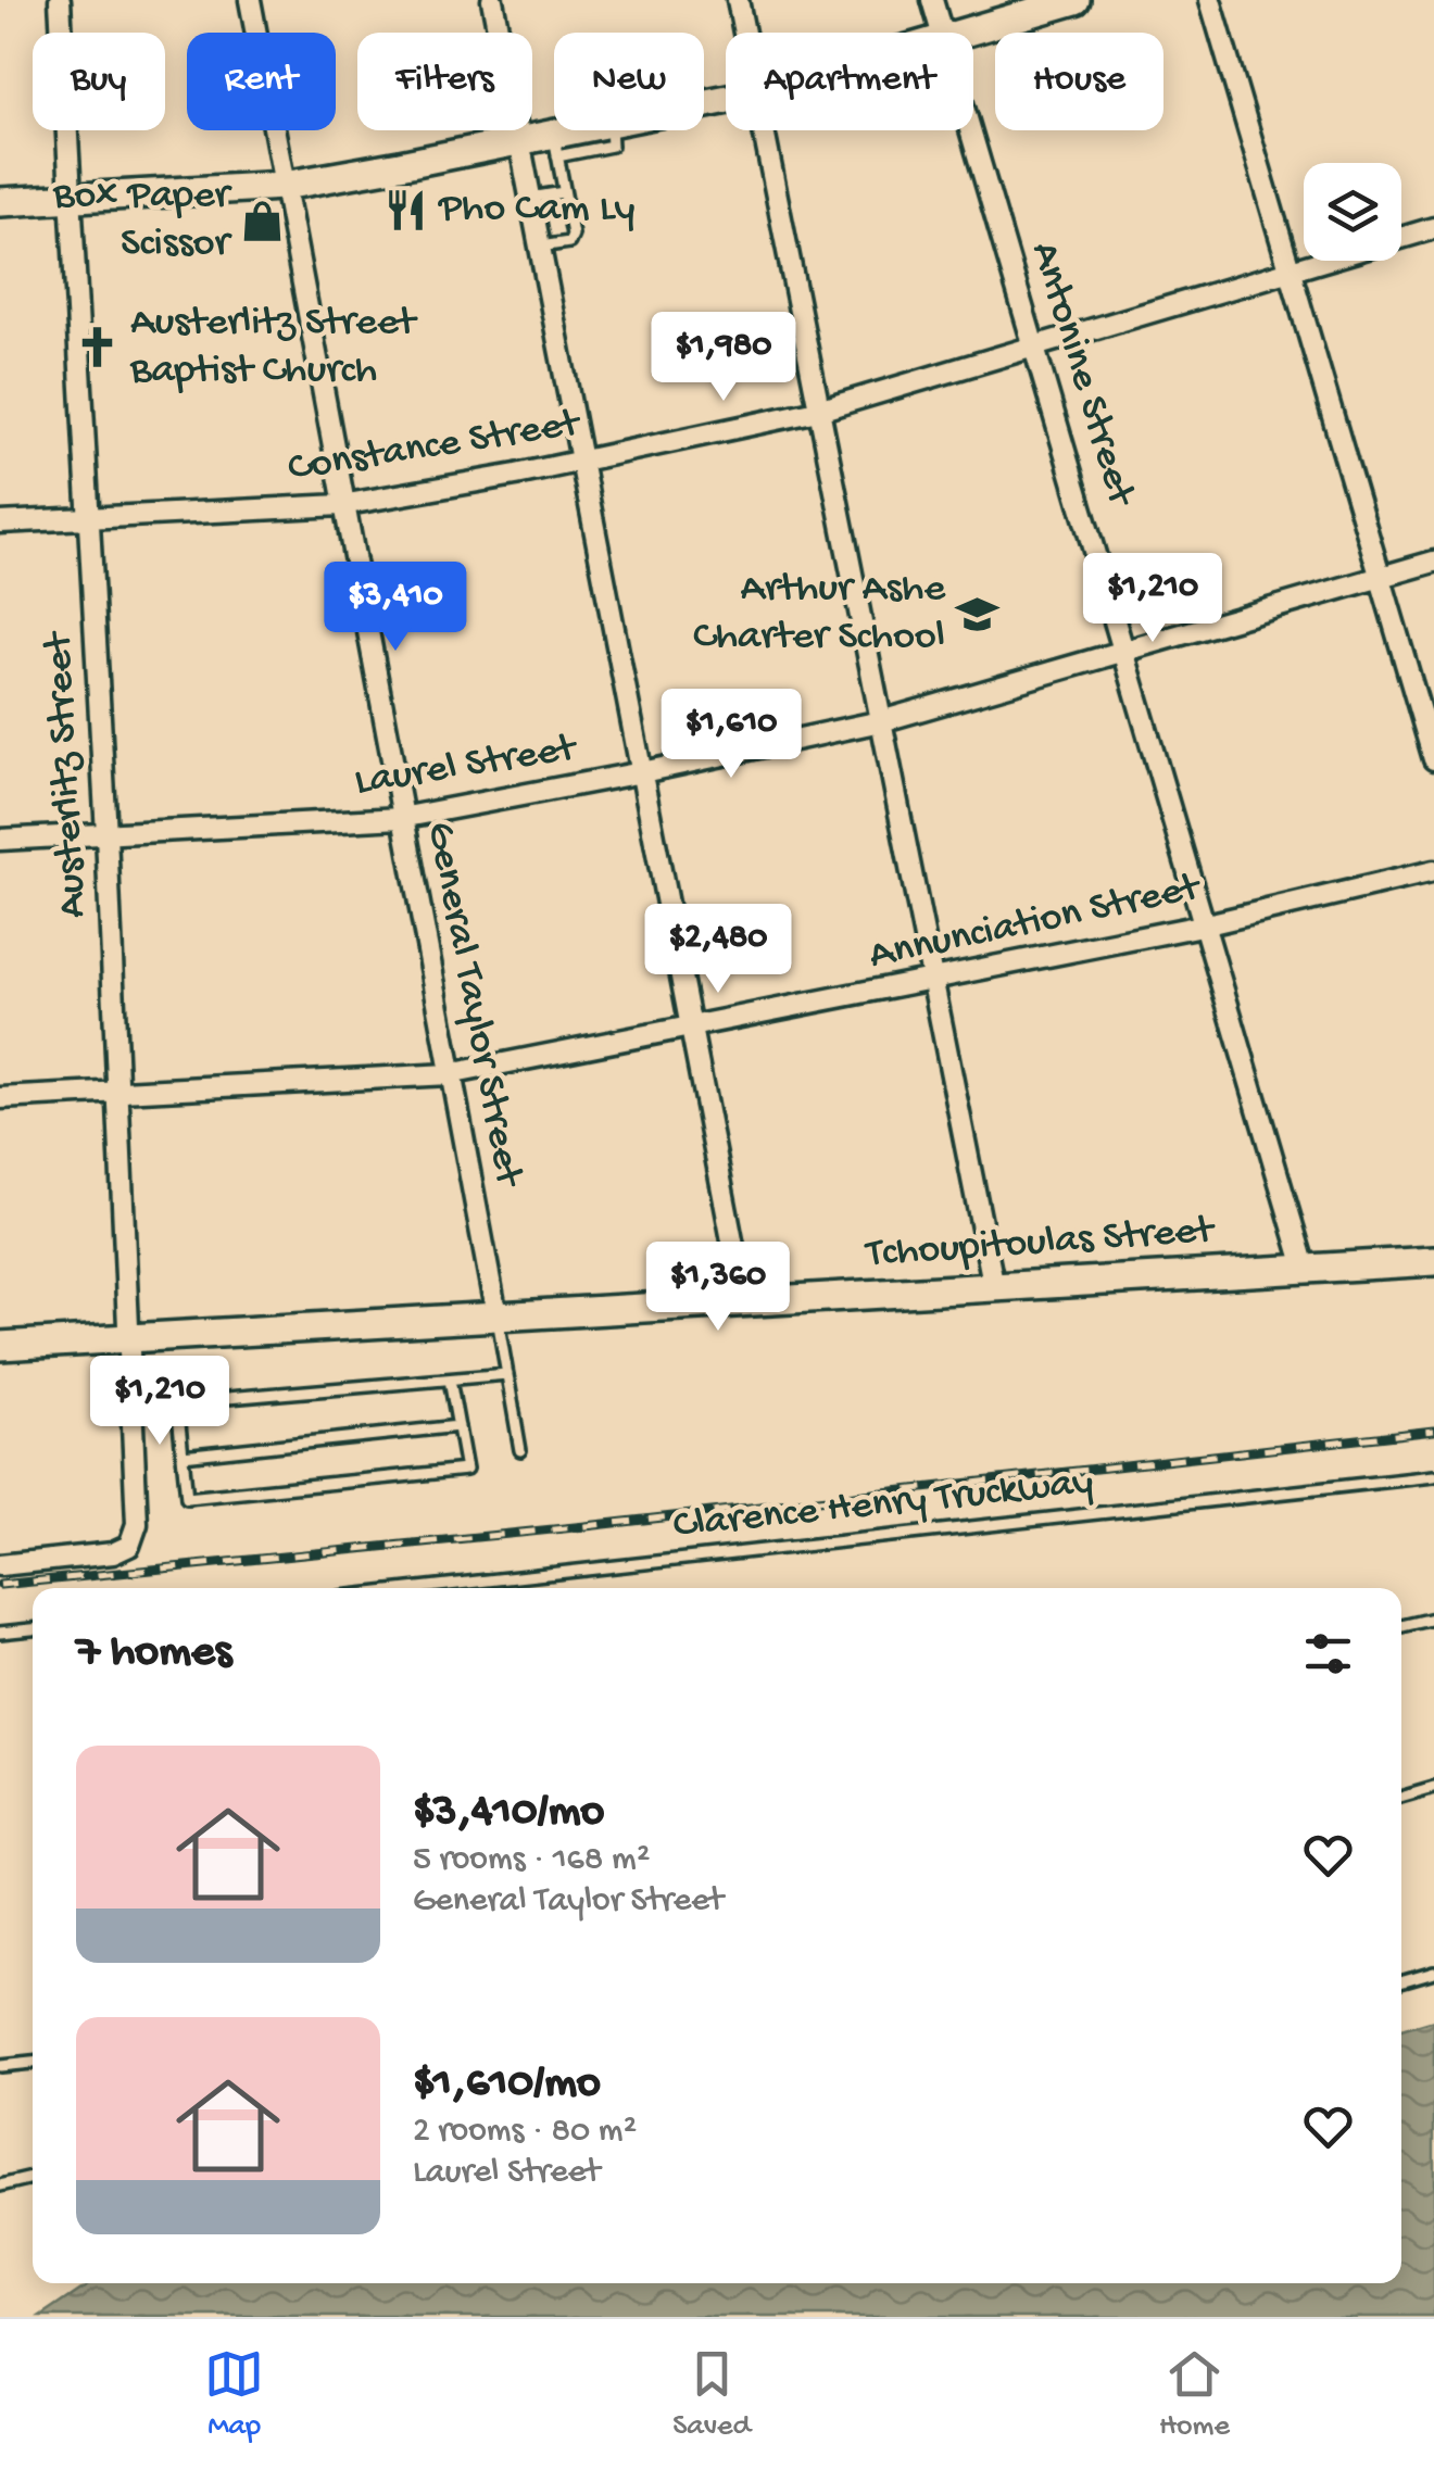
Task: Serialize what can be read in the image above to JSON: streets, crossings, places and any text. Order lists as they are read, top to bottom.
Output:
{
  "streets": {
    "street": [
      "Antonine Street",
      "Constance Street",
      "Laurel Street",
      "Austerlitz Street",
      "Annunciation Street",
      "General Taylor Street",
      "Tchoupitoulas Street"
    ],
    "lane": ["Clarence Henry Truckway"]
  },
  "crossings": [
    ["Antonine Street", "Constance Street"],
    ["Antonine Street", "Laurel Street"],
    ["Antonine Street", "Annunciation Street"],
    ["Antonine Street", "Tchoupitoulas Street"],
    ["Constance Street", "Austerlitz Street"],
    ["Constance Street", "General Taylor Street"],
    ["Laurel Street", "Austerlitz Street"],
    ["Laurel Street", "General Taylor Street"],
    ["Austerlitz Street", "Annunciation Street"],
    ["Austerlitz Street", "Tchoupitoulas Street"],
    ["Annunciation Street", "General Taylor Street"],
    ["General Taylor Street", "Tchoupitoulas Street"]
  ],
  "places": {
    "restaurant": ["Pho Cam Ly"],
    "shop": ["Box Paper Scissor"],
    "church": ["Austerlitz Street Baptist Church"],
    "school or university": ["Arthur Ashe Charter School"]
  },
  "page": {
    "chip": [
      "Buy",
      "Rent",
      "Filters",
      "New",
      "Apartment",
      "House"
    ],
    "price": [
      "$1,980",
      "$1,210",
      "$3,410",
      "$1,610",
      "$2,480",
      "$1,360",
      "$1,210"
    ],
    "heading": "7 homes",
    "list": [
      {
        "name": "$3,410/mo",
        "note": "5 rooms · 168 m² · General Taylor Street"
      },
      {
        "name": "$1,610/mo",
        "note": "2 rooms · 80 m² · Laurel Street"
      }
    ],
    "tabs": ["Map", "Saved", "Home"]
  }
}
